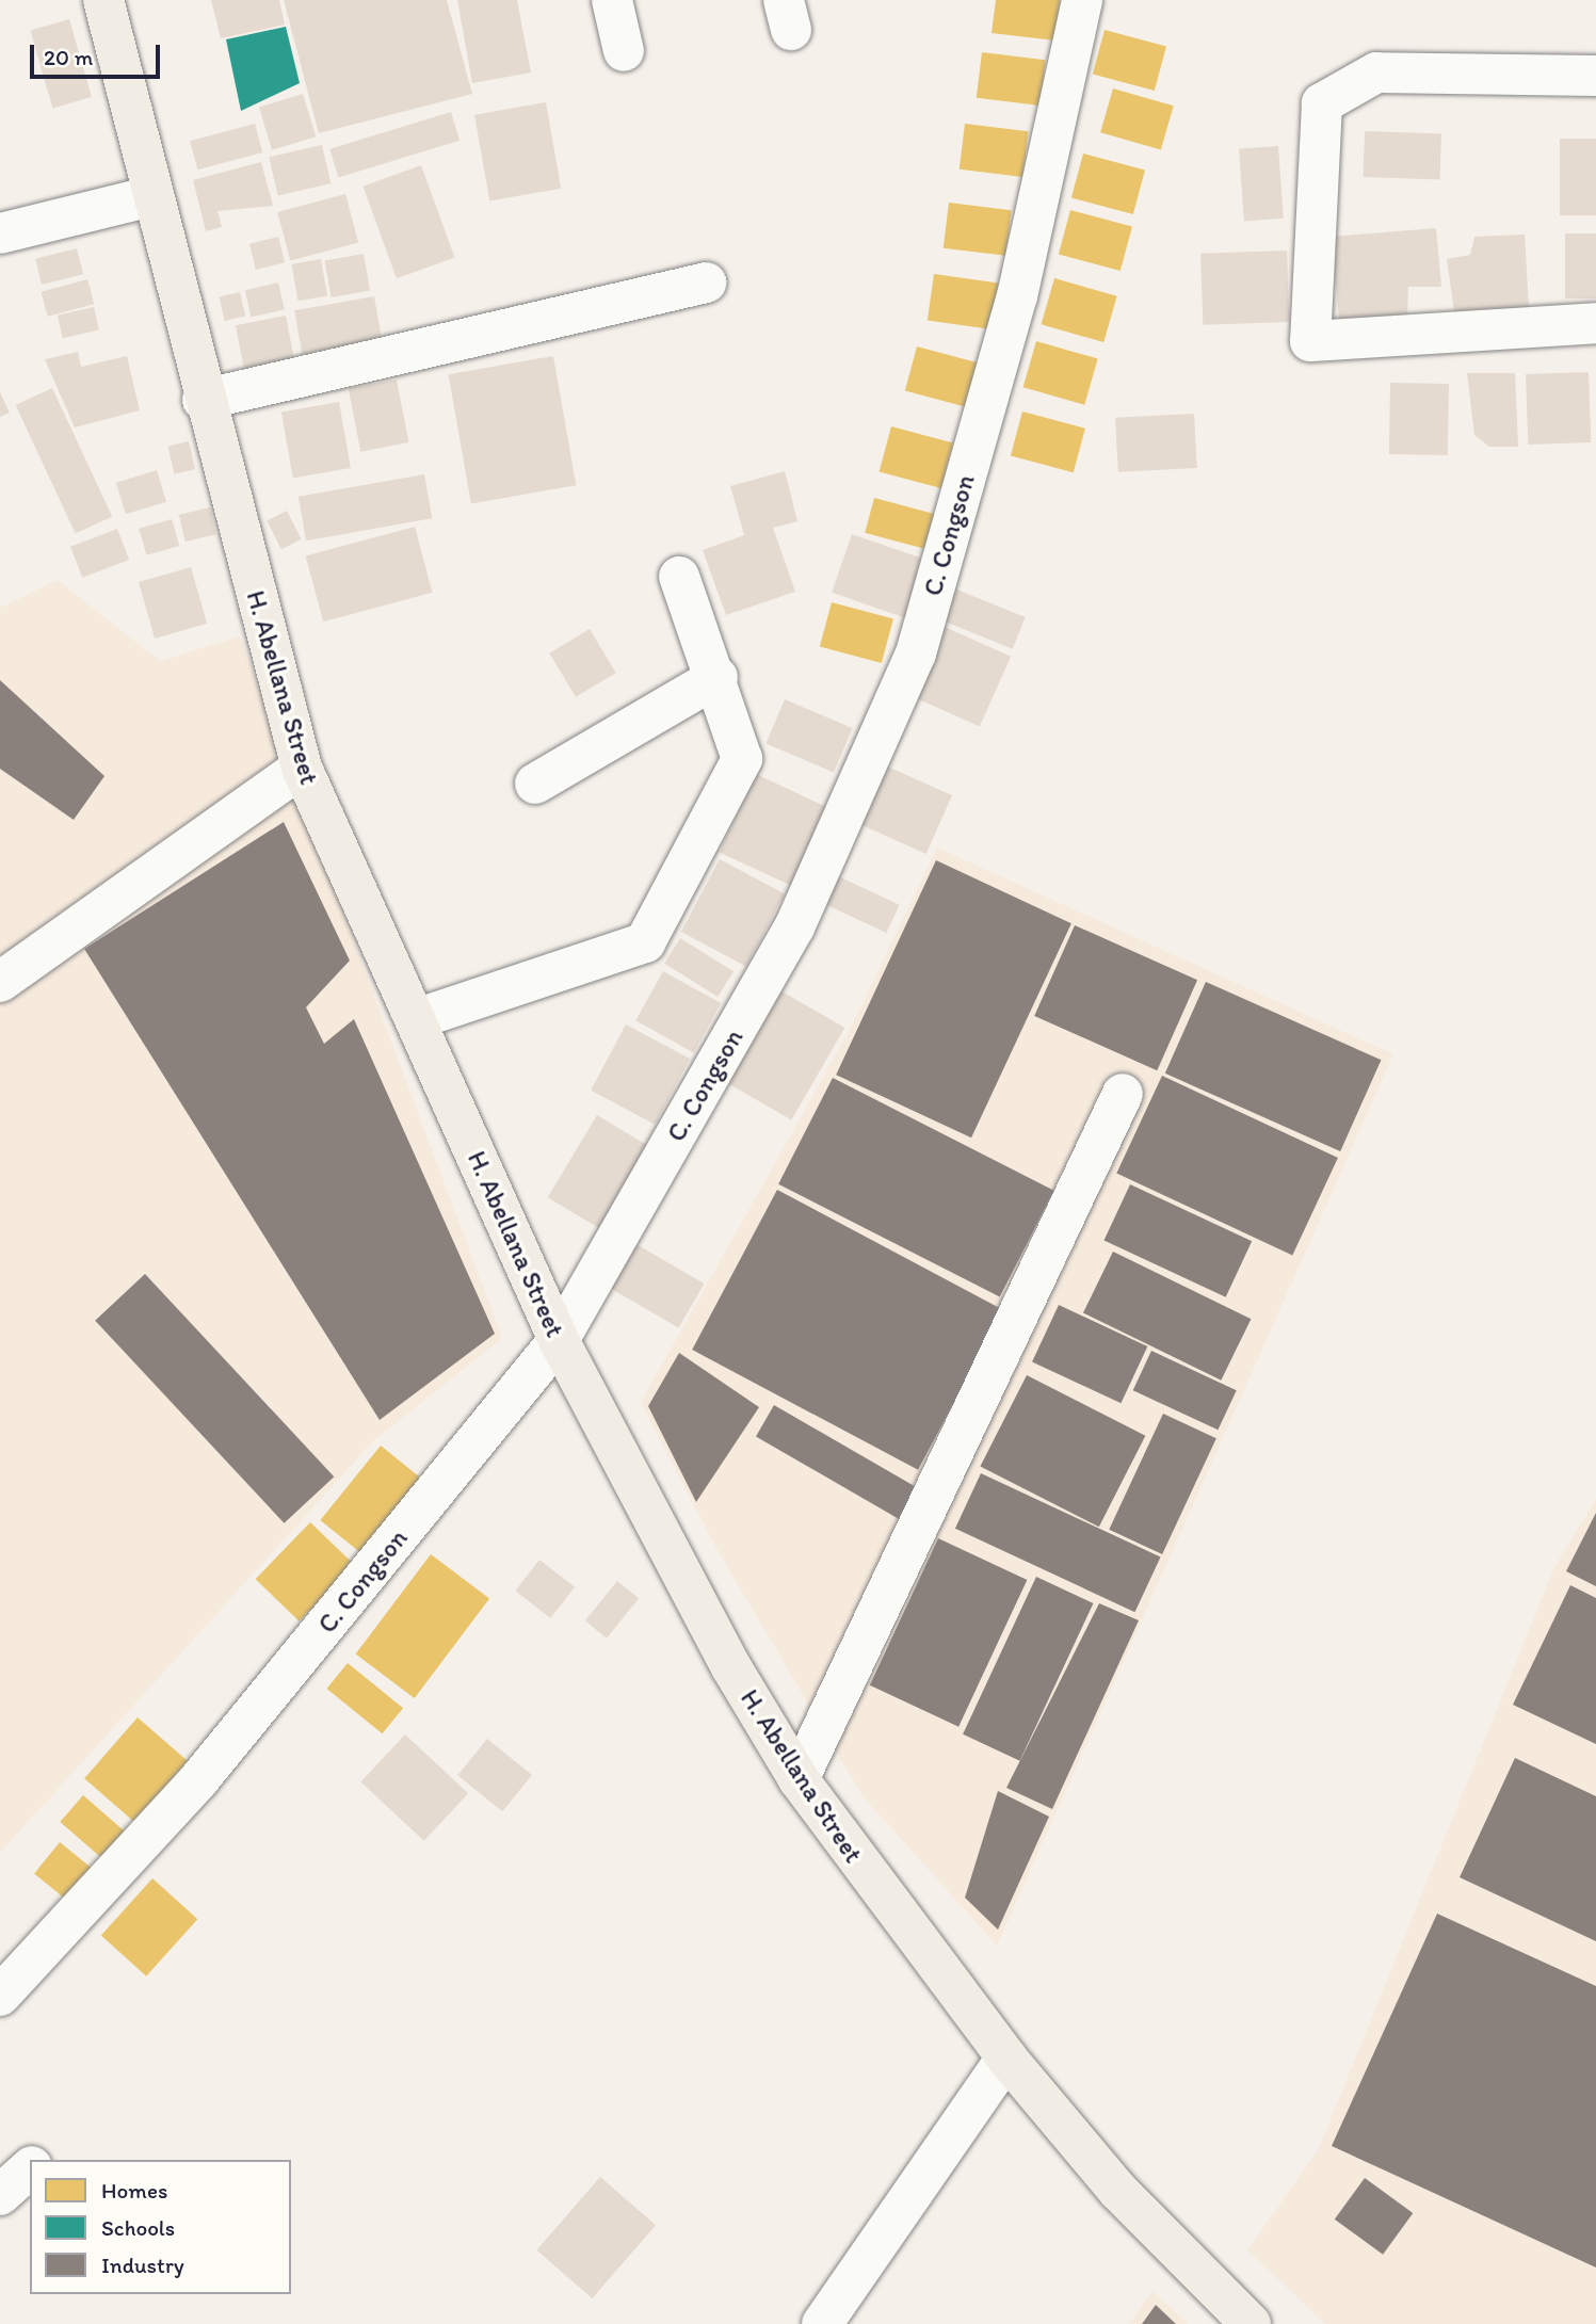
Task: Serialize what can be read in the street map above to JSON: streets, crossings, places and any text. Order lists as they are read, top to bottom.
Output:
{
  "streets": {
    "main road": ["H. Abellana Street"],
    "street": ["C. Congson"]
  },
  "crossings": [
    ["C. Congson", "H. Abellana Street"]
  ],
  "legend": ["Homes", "Schools", "Industry"],
  "scale_bar": "20 m"
}
